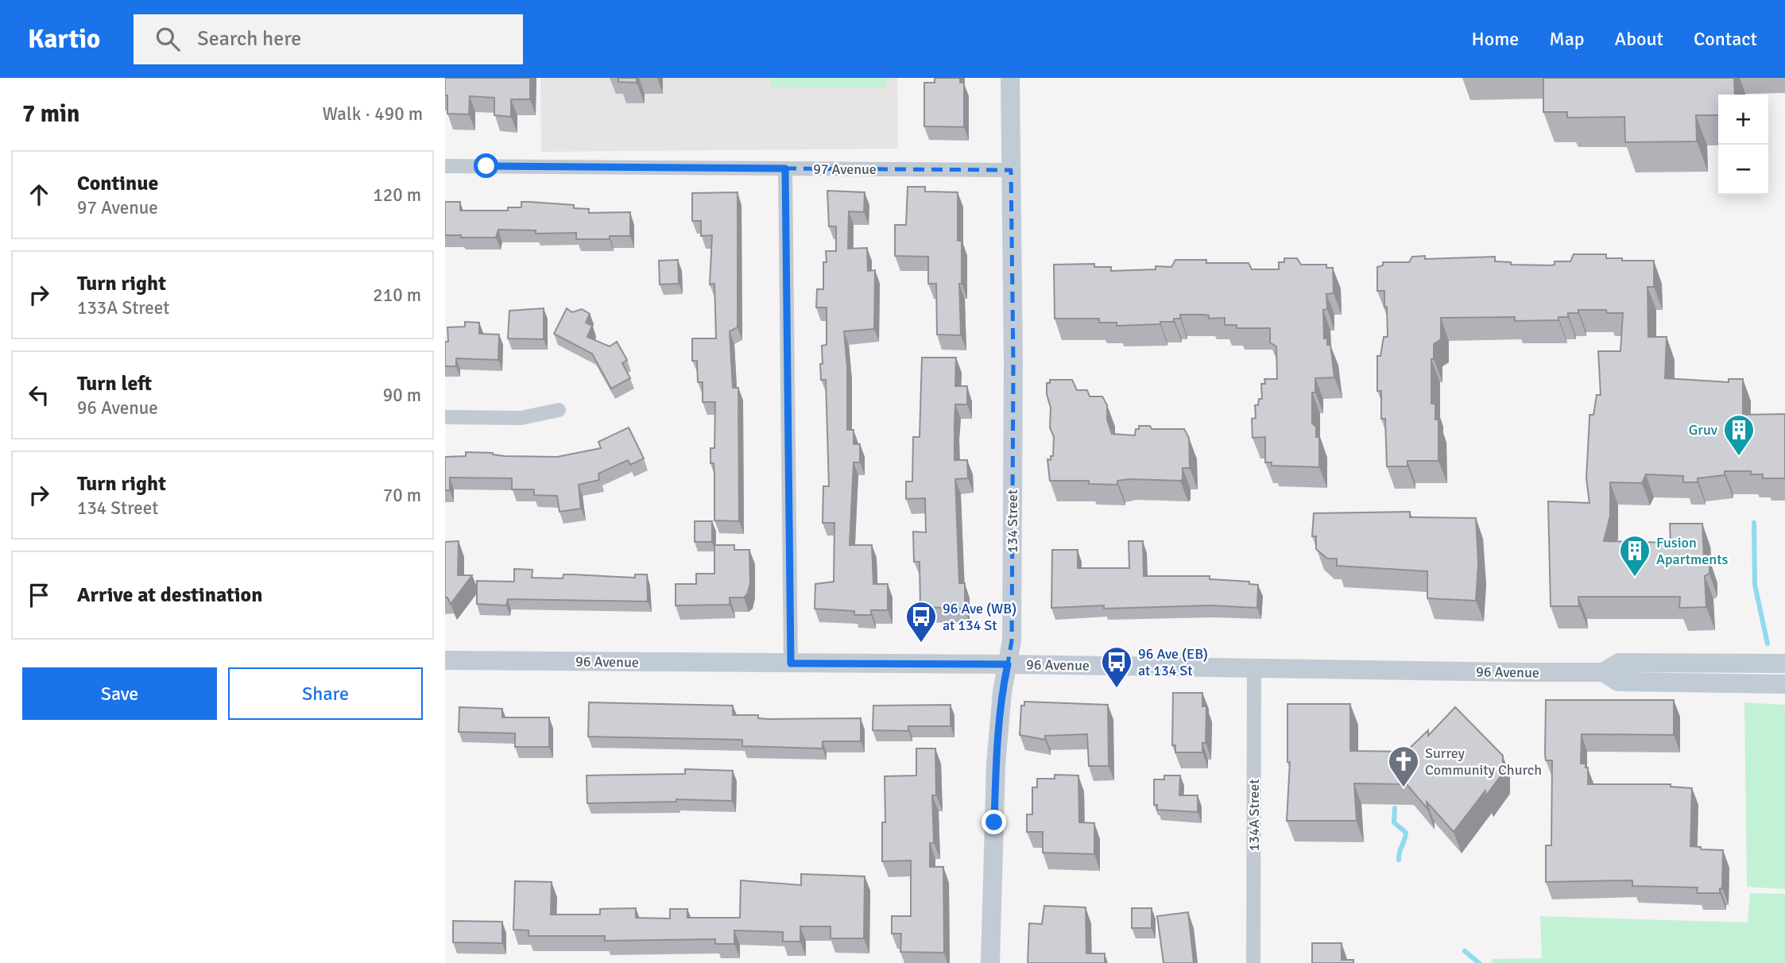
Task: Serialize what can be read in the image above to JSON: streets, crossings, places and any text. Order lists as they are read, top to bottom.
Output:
{
  "streets": {
    "main road": ["134 Street", "96 Avenue"],
    "street": ["97 Avenue", "134A Street"]
  },
  "crossings": [
    ["97 Avenue", "134 Street"],
    ["134 Street", "96 Avenue"],
    ["96 Avenue", "134A Street"]
  ],
  "places": {
    "building": ["Gruv", "Fusion Apartments"],
    "bus stop": ["96 Ave (WB) at 134 St", "96 Ave (EB) at 134 St"],
    "church": ["Surrey Community Church"]
  },
  "page": {
    "header": "Kartio",
    "search": "Search here",
    "nav": [
      "Home",
      "Map",
      "About",
      "Contact"
    ],
    "heading": ["7 min", "Walk · 490 m"],
    "map_buttons": ["+", "−"],
    "list": [
      ["Continue", "97 Avenue", "120 m"],
      ["Turn right", "133A Street", "210 m"],
      ["Turn left", "96 Avenue", "90 m"],
      ["Turn right", "134 Street", "70 m"],
      "Arrive at destination"
    ],
    "buttons": ["Save", "Share"]
  }
}
